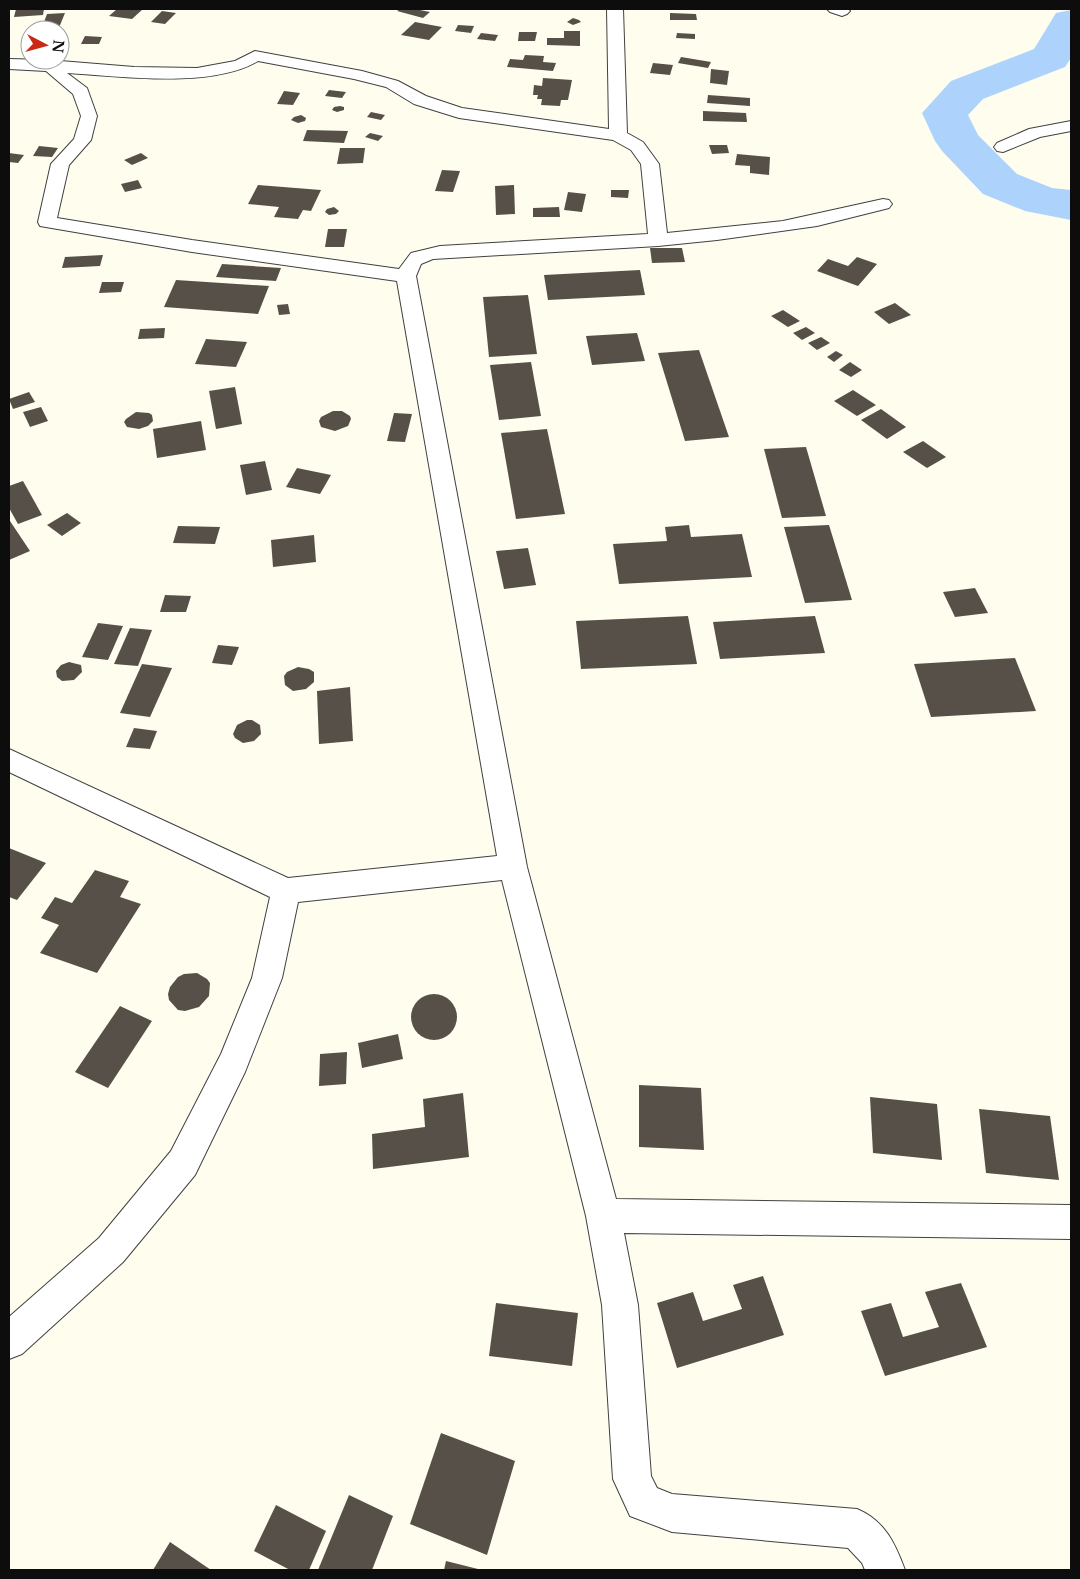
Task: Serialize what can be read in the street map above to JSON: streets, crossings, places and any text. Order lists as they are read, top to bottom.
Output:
{
  "north": "right"
}
